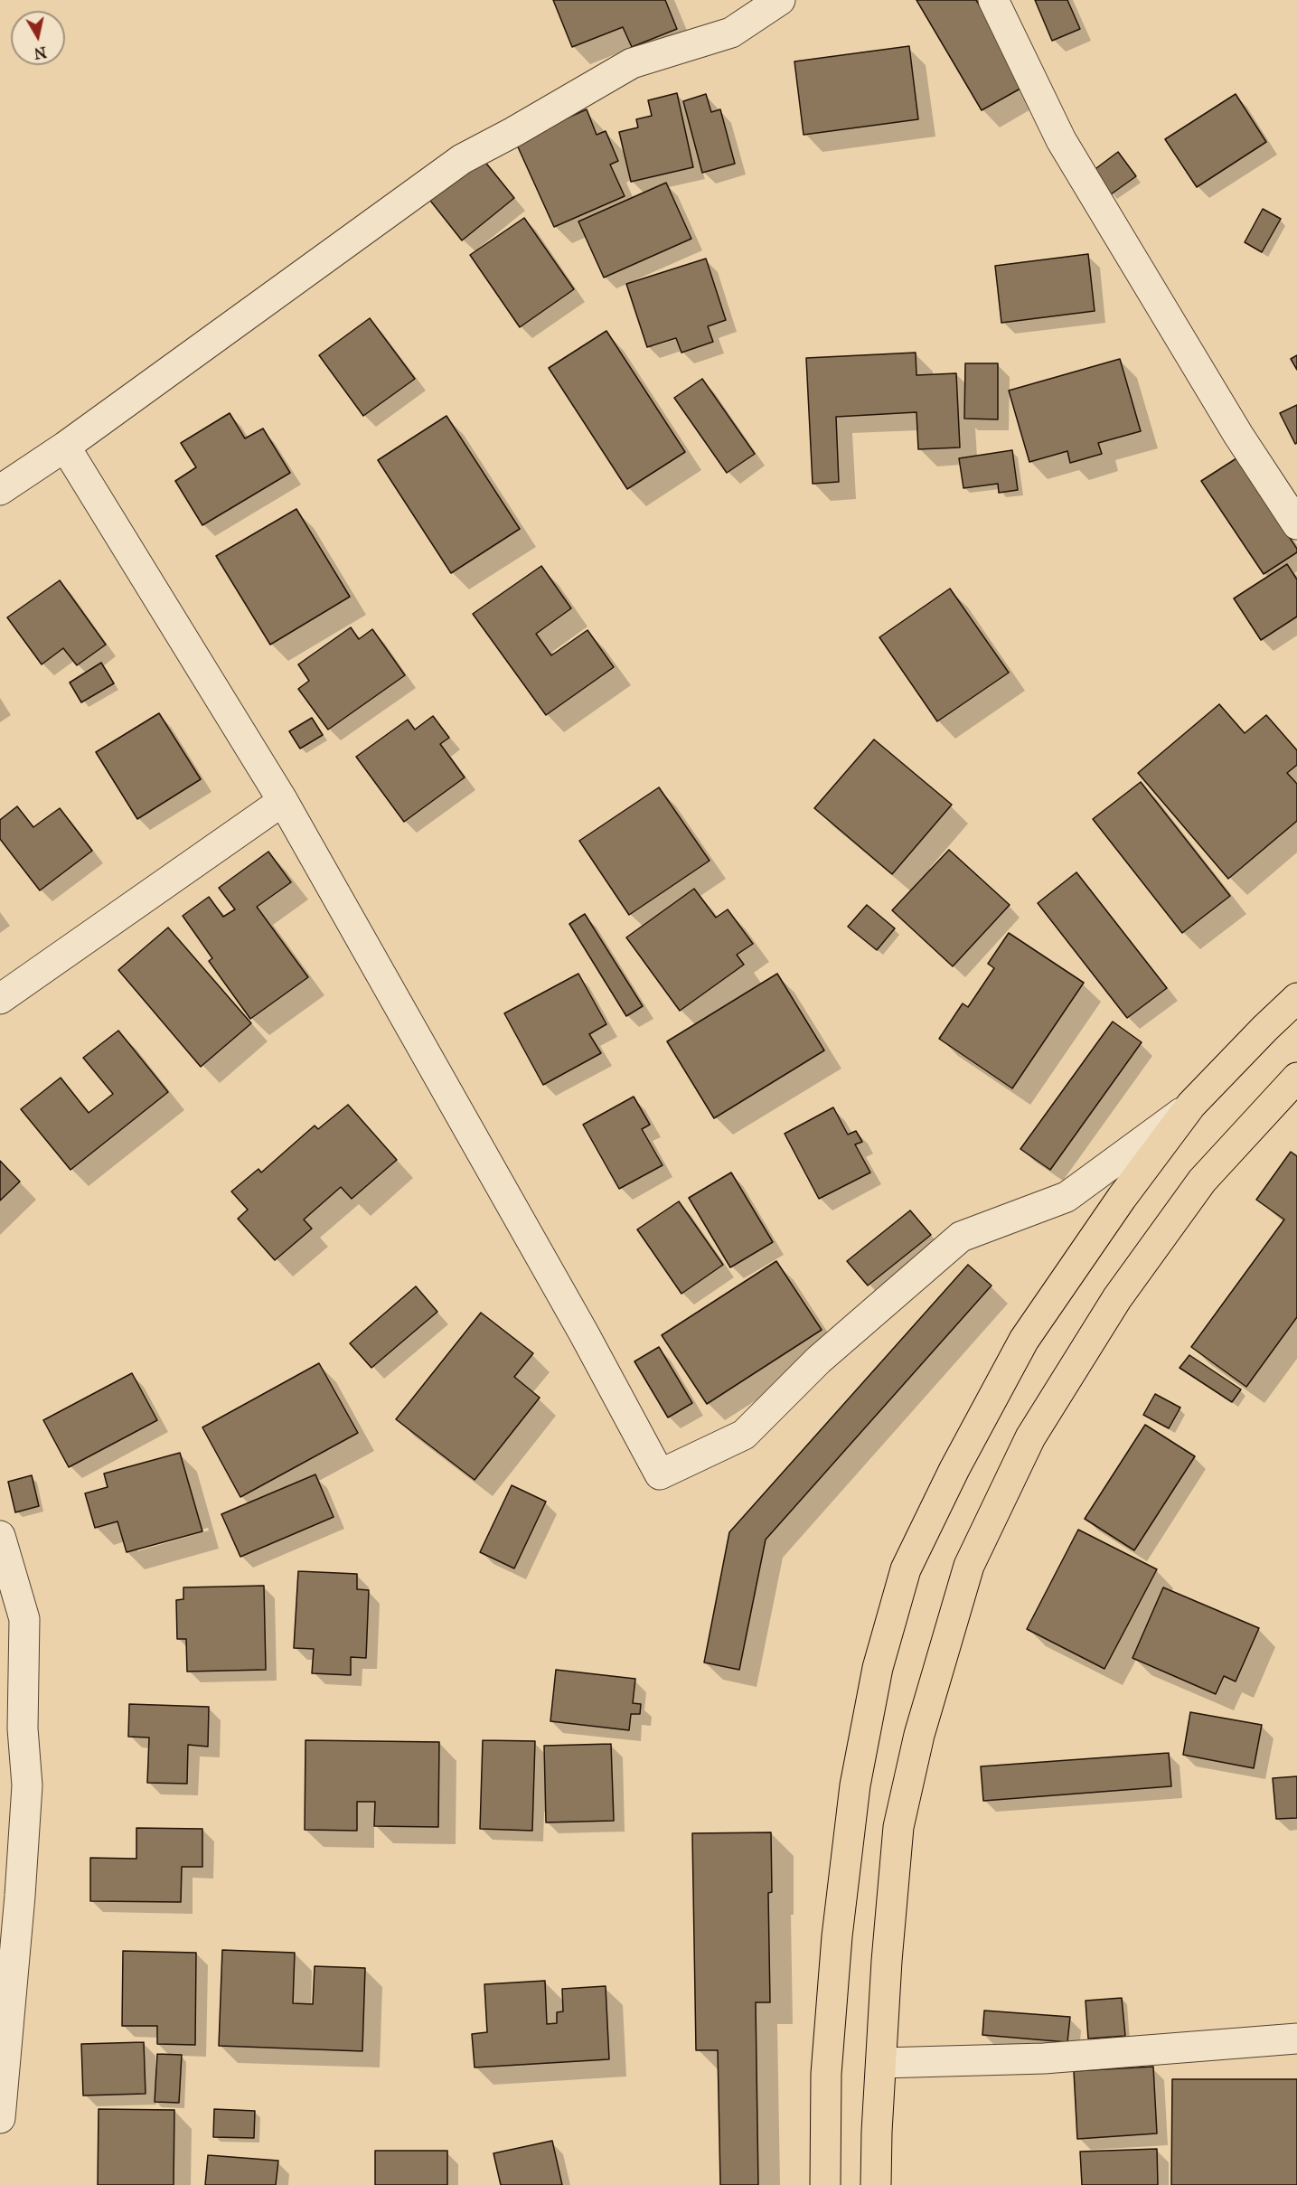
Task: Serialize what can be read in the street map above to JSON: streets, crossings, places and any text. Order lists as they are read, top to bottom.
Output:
{
  "north": "bottom"
}
